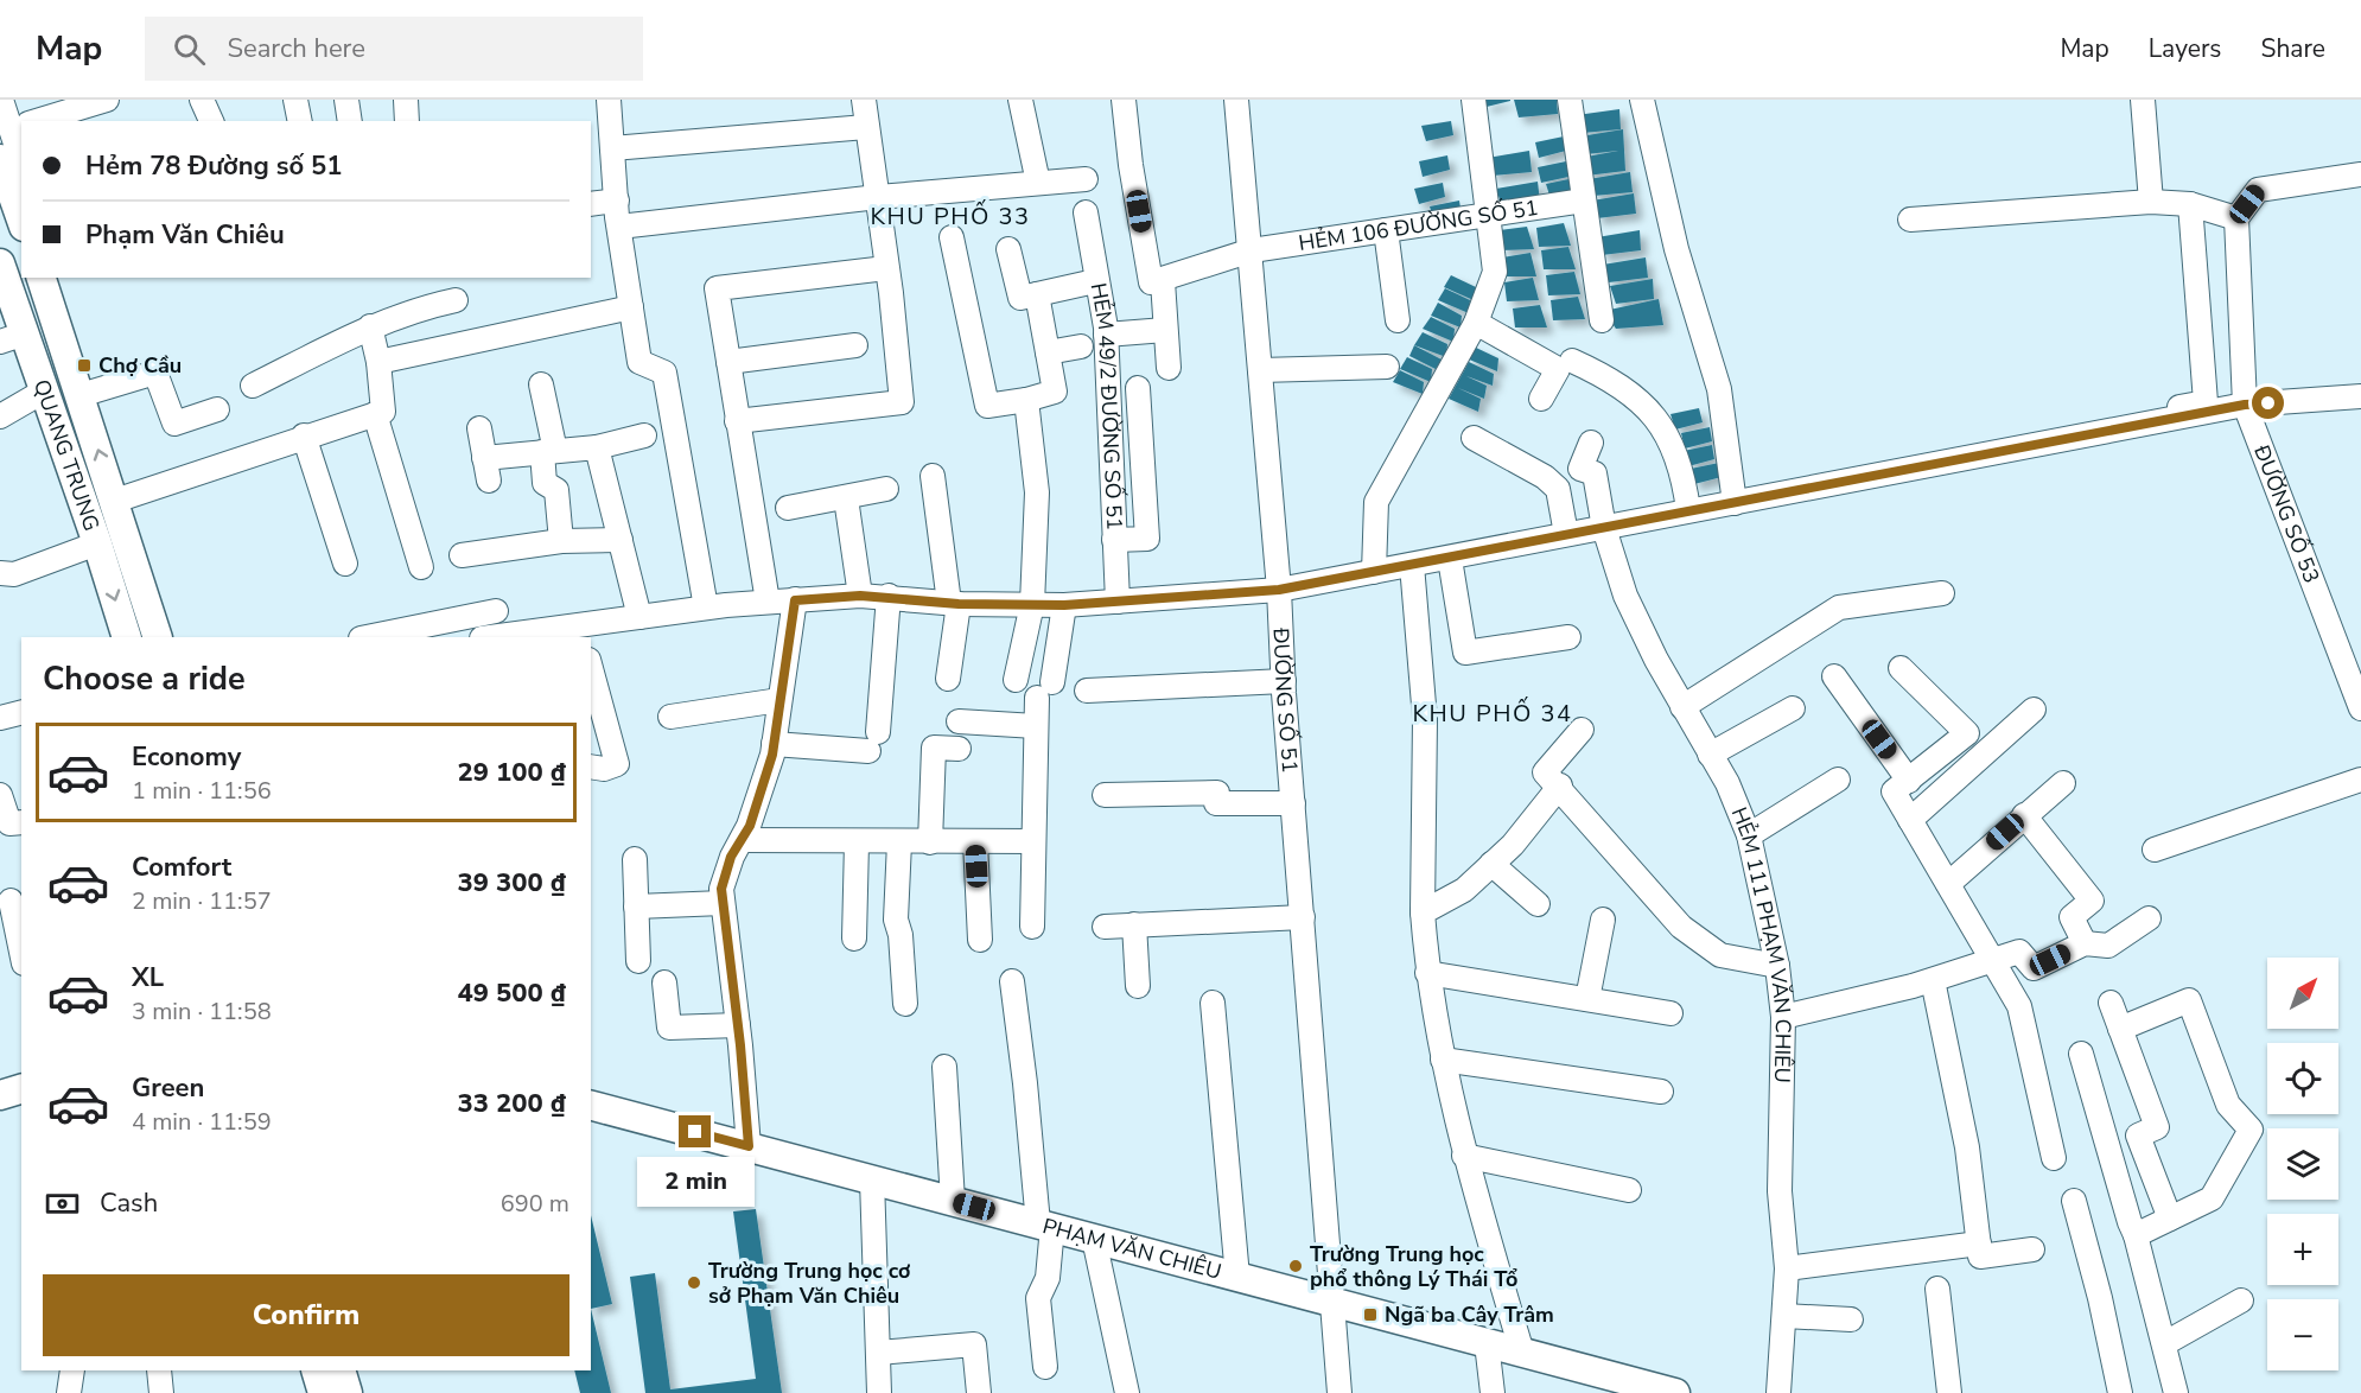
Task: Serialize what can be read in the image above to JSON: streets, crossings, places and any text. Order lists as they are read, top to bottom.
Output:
{
  "streets": {
    "main road": ["QUANG TRUNG", "PHẠM VĂN CHIÊU"],
    "street": [
      "HẺM 106 ĐƯỜNG SỐ 51",
      "HẺM 49/2 ĐƯỜNG SỐ 51",
      "ĐƯỜNG SỐ 53",
      "ĐƯỜNG SỐ 51",
      "HẺM 111 PHẠM VĂN CHIÊU"
    ]
  },
  "crossings": [
    ["HẺM 106 ĐƯỜNG SỐ 51", "ĐƯỜNG SỐ 51"],
    ["ĐƯỜNG SỐ 51", "PHẠM VĂN CHIÊU"]
  ],
  "districts": ["KHU PHỐ 33", "KHU PHỐ 34"],
  "places": {
    "transit": ["Chợ Cầu", "Ngã ba Cây Trâm"],
    "other": ["Trường Trung học phổ thông Lý Thái Tổ", "Trường Trung học cơ sở Phạm Văn Chiêu"]
  },
  "north": "top right",
  "page": {
    "header": "Map",
    "search": "Search here",
    "nav": ["Map", "Layers", "Share"],
    "banner": ["Hẻm 78 Đường số 51", "Phạm Văn Chiêu"],
    "heading": "Choose a ride",
    "list": [
      {
        "name": "Economy",
        "note": "1 min · 11:56",
        "value": "29 100 ₫"
      },
      {
        "name": "Comfort",
        "note": "2 min · 11:57",
        "value": "39 300 ₫"
      },
      {
        "name": "XL",
        "note": "3 min · 11:58",
        "value": "49 500 ₫"
      },
      {
        "name": "Green",
        "note": "4 min · 11:59",
        "value": "33 200 ₫"
      }
    ],
    "map_buttons": ["+", "−"],
    "bubble": "2 min",
    "pay": ["Cash", "690 m"],
    "buttons": "Confirm"
  }
}
